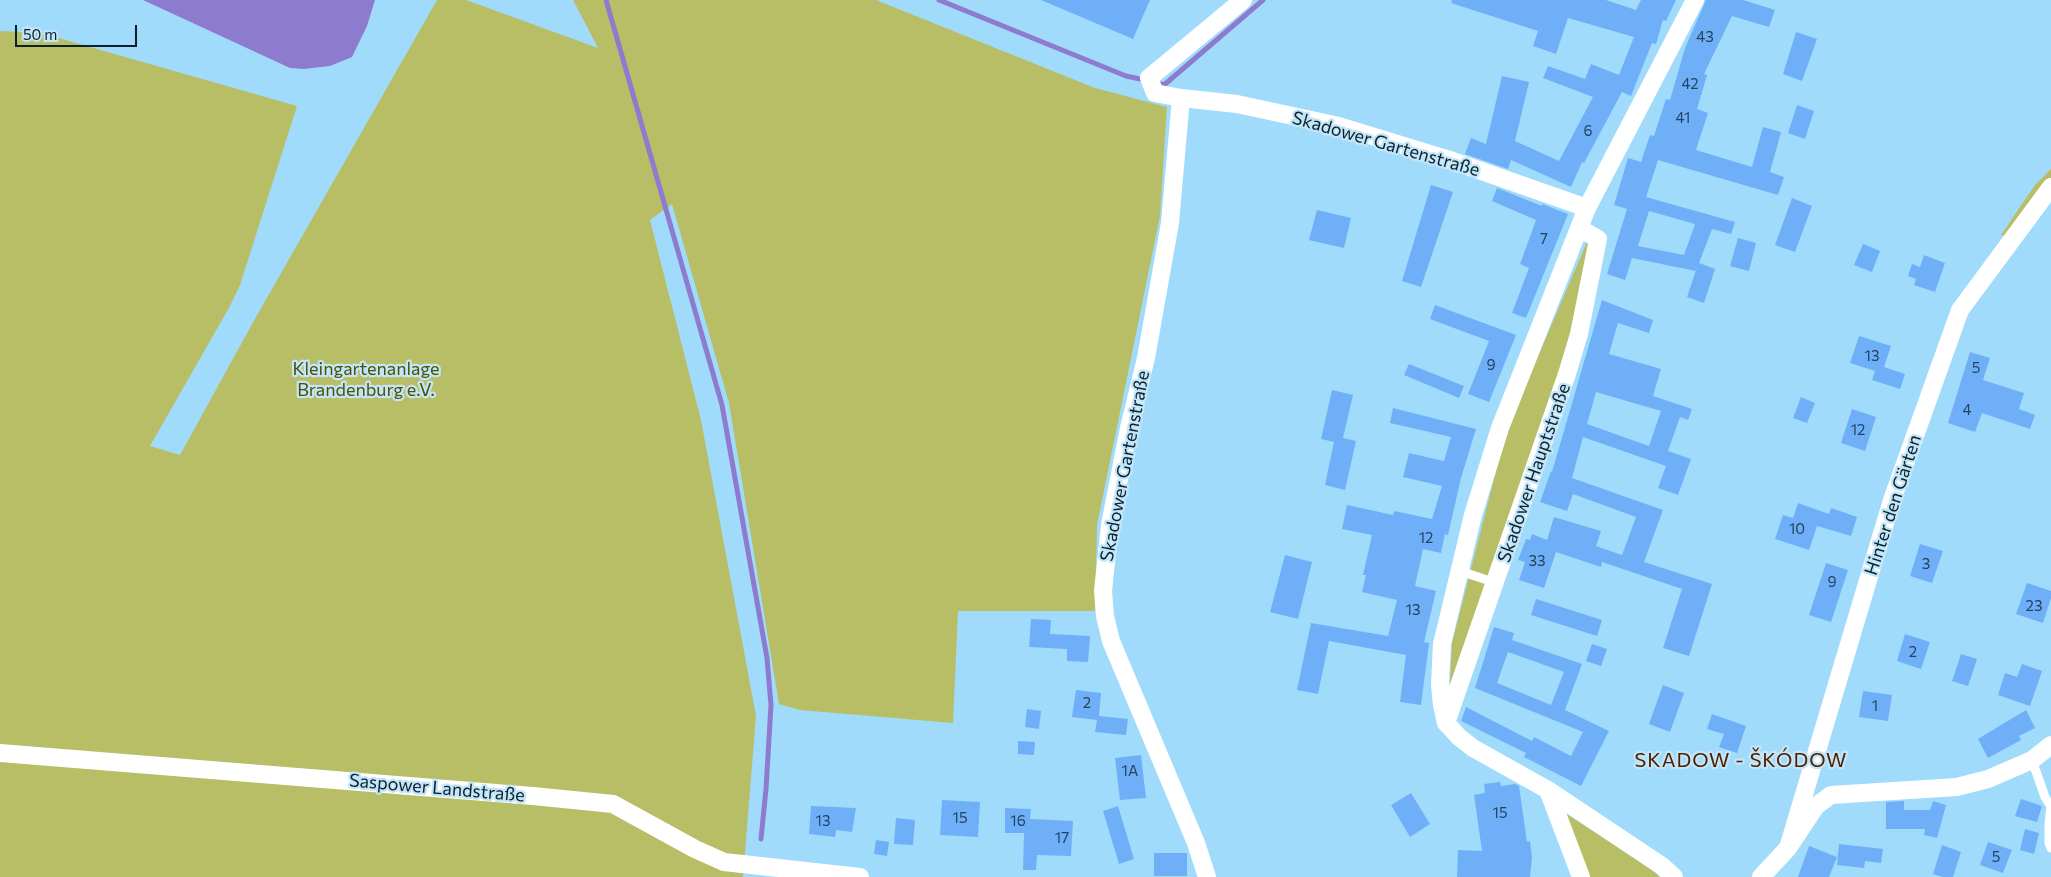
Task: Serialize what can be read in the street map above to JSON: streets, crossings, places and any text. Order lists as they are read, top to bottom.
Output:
{
  "streets": {
    "street": [
      "Skadower Gartenstraße",
      "Skadower Hauptstraße",
      "Hinter den Gärten",
      "Saspower Landstraße"
    ]
  },
  "districts": ["SKADOW - ŠKÓDOW"],
  "parks": ["Kleingartenanlage Brandenburg e.V."],
  "house_numbers": [
    "43",
    "42",
    "41",
    "6",
    "7",
    "13",
    "9",
    "5",
    "4",
    "12",
    "10",
    "12",
    "33",
    "3",
    "9",
    "23",
    "13",
    "2",
    "2",
    "1",
    "1A",
    "15",
    "15",
    "13",
    "16",
    "17",
    "5"
  ],
  "scale_bar": "50 m"
}
